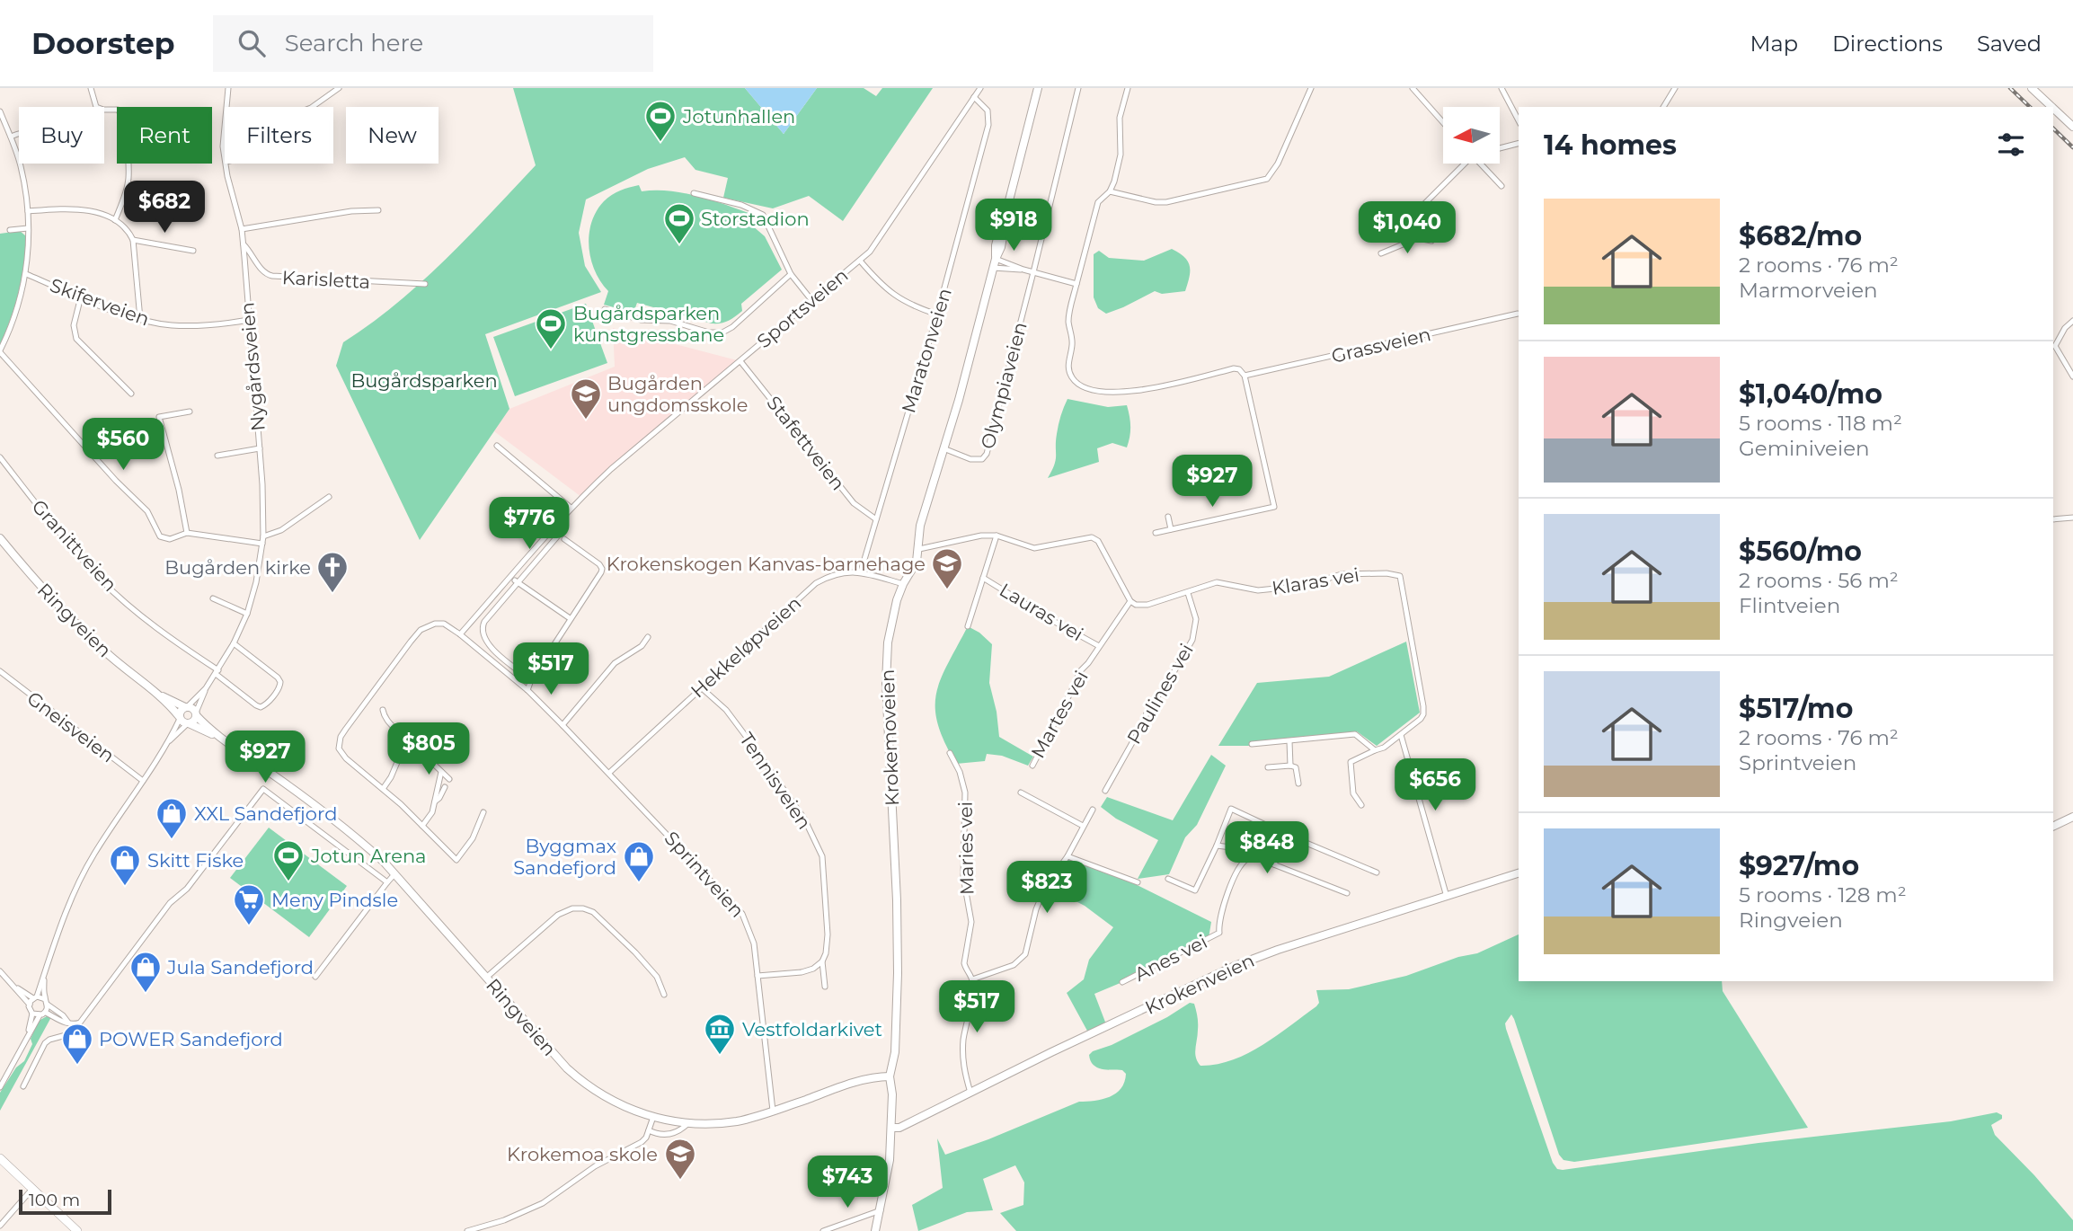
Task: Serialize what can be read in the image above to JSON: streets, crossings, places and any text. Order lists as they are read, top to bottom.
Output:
{
  "streets": {
    "main road": ["Ringveien", "Krokemoveien", "Krokenveien"],
    "street": [
      "Karisletta",
      "Skiferveien",
      "Sportsveien",
      "Grassveien",
      "Maratonveien",
      "Nygårdsveien",
      "Olympiaveien",
      "Stafettveien",
      "Granittveien",
      "Klaras vei",
      "Lauras vei",
      "Hekkeløpveien",
      "Paulines vei",
      "Martes vei",
      "Gneisveien",
      "Tennisveien",
      "Maries vei",
      "Sprintveien",
      "Anes vei"
    ]
  },
  "crossings": [
    ["Karisletta", "Nygårdsveien"],
    ["Skiferveien", "Nygårdsveien"],
    ["Sportsveien", "Maratonveien"],
    ["Sportsveien", "Stafettveien"],
    ["Sportsveien", "Sprintveien"],
    ["Maratonveien", "Stafettveien"],
    ["Maratonveien", "Hekkeløpveien"],
    ["Nygårdsveien", "Granittveien"],
    ["Nygårdsveien", "Ringveien"],
    ["Olympiaveien", "Krokemoveien"],
    ["Klaras vei", "Paulines vei"],
    ["Klaras vei", "Martes vei"],
    ["Lauras vei", "Martes vei"],
    ["Ringveien", "Krokemoveien"],
    ["Ringveien", "Sprintveien"],
    ["Hekkeløpveien", "Krokemoveien"],
    ["Hekkeløpveien", "Tennisveien"],
    ["Hekkeløpveien", "Sprintveien"],
    ["Krokemoveien", "Krokenveien"],
    ["Maries vei", "Krokenveien"]
  ],
  "parks": ["Bugårdsparken"],
  "places": {
    "sports": [
      "Jotunhallen",
      "Storstadion",
      "Bugårdsparken kunstgressbane",
      "Jotun Arena"
    ],
    "school or university": ["Bugården ungdomsskole", "Krokenskogen Kanvas-barnehage", "Krokemoa skole"],
    "church": ["Bugården kirke"],
    "shop": [
      "XXL Sandefjord",
      "Byggmax Sandefjord",
      "Skitt Fiske",
      "Jula Sandefjord",
      "POWER Sandefjord"
    ],
    "supermarket": ["Meny Pindsle"],
    "museum": ["Vestfoldarkivet"]
  },
  "scale_bar": "100 m",
  "north": "left",
  "page": {
    "header": "Doorstep",
    "search": "Search here",
    "nav": ["Map", "Directions", "Saved"],
    "chip": [
      "Buy",
      "Rent",
      "Filters",
      "New"
    ],
    "heading": "14 homes",
    "price": [
      "$682",
      "$918",
      "$1,040",
      "$560",
      "$927",
      "$776",
      "$517",
      "$805",
      "$927",
      "$656",
      "$848",
      "$823",
      "$517",
      "$743"
    ],
    "list": [
      {
        "name": "$682/mo",
        "note": "2 rooms · 76 m² · Marmorveien"
      },
      {
        "name": "$1,040/mo",
        "note": "5 rooms · 118 m² · Geminiveien"
      },
      {
        "name": "$560/mo",
        "note": "2 rooms · 56 m² · Flintveien"
      },
      {
        "name": "$517/mo",
        "note": "2 rooms · 76 m² · Sprintveien"
      },
      {
        "name": "$927/mo",
        "note": "5 rooms · 128 m² · Ringveien"
      }
    ],
    "scale": "100 m"
  }
}
